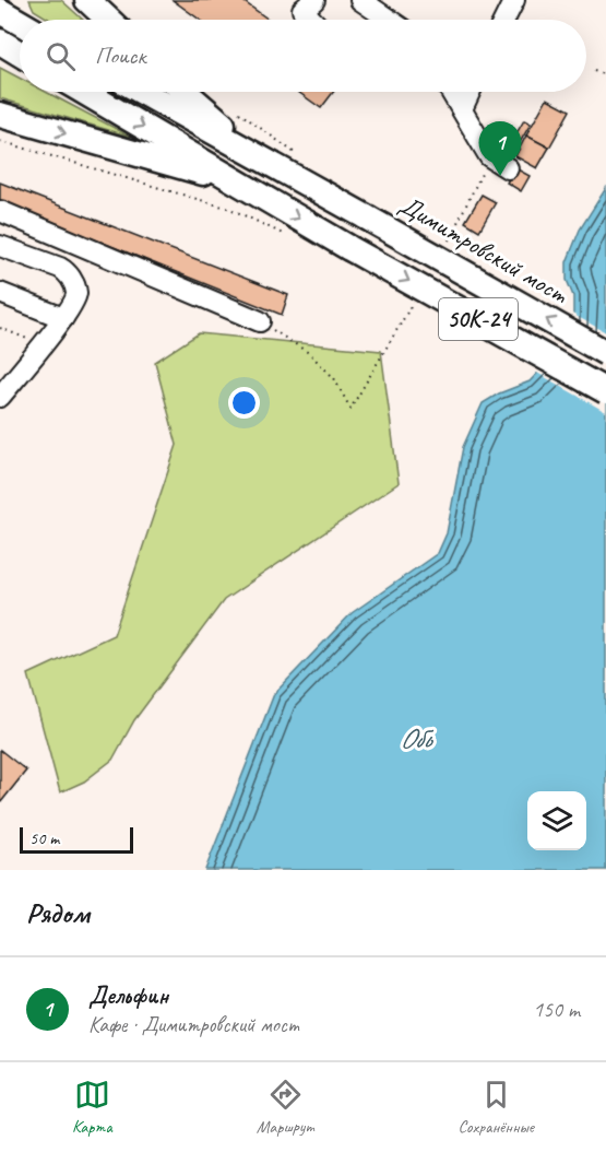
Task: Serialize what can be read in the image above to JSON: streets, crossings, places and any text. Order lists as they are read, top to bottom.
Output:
{
  "streets": {
    "main road": ["Димитровский мост", "50К-24"]
  },
  "water": ["Обь"],
  "scale_bar": "50 m",
  "page": {
    "search": "Поиск",
    "pins": "1",
    "scale": "50 m",
    "heading": "Рядом",
    "list": [
      {
        "mark": "1",
        "name": "Дельфин",
        "note": "Кафе · Димитровский мост",
        "value": "150 m"
      }
    ],
    "nav": ["Карта", "Маршрут", "Сохранённые"]
  }
}
